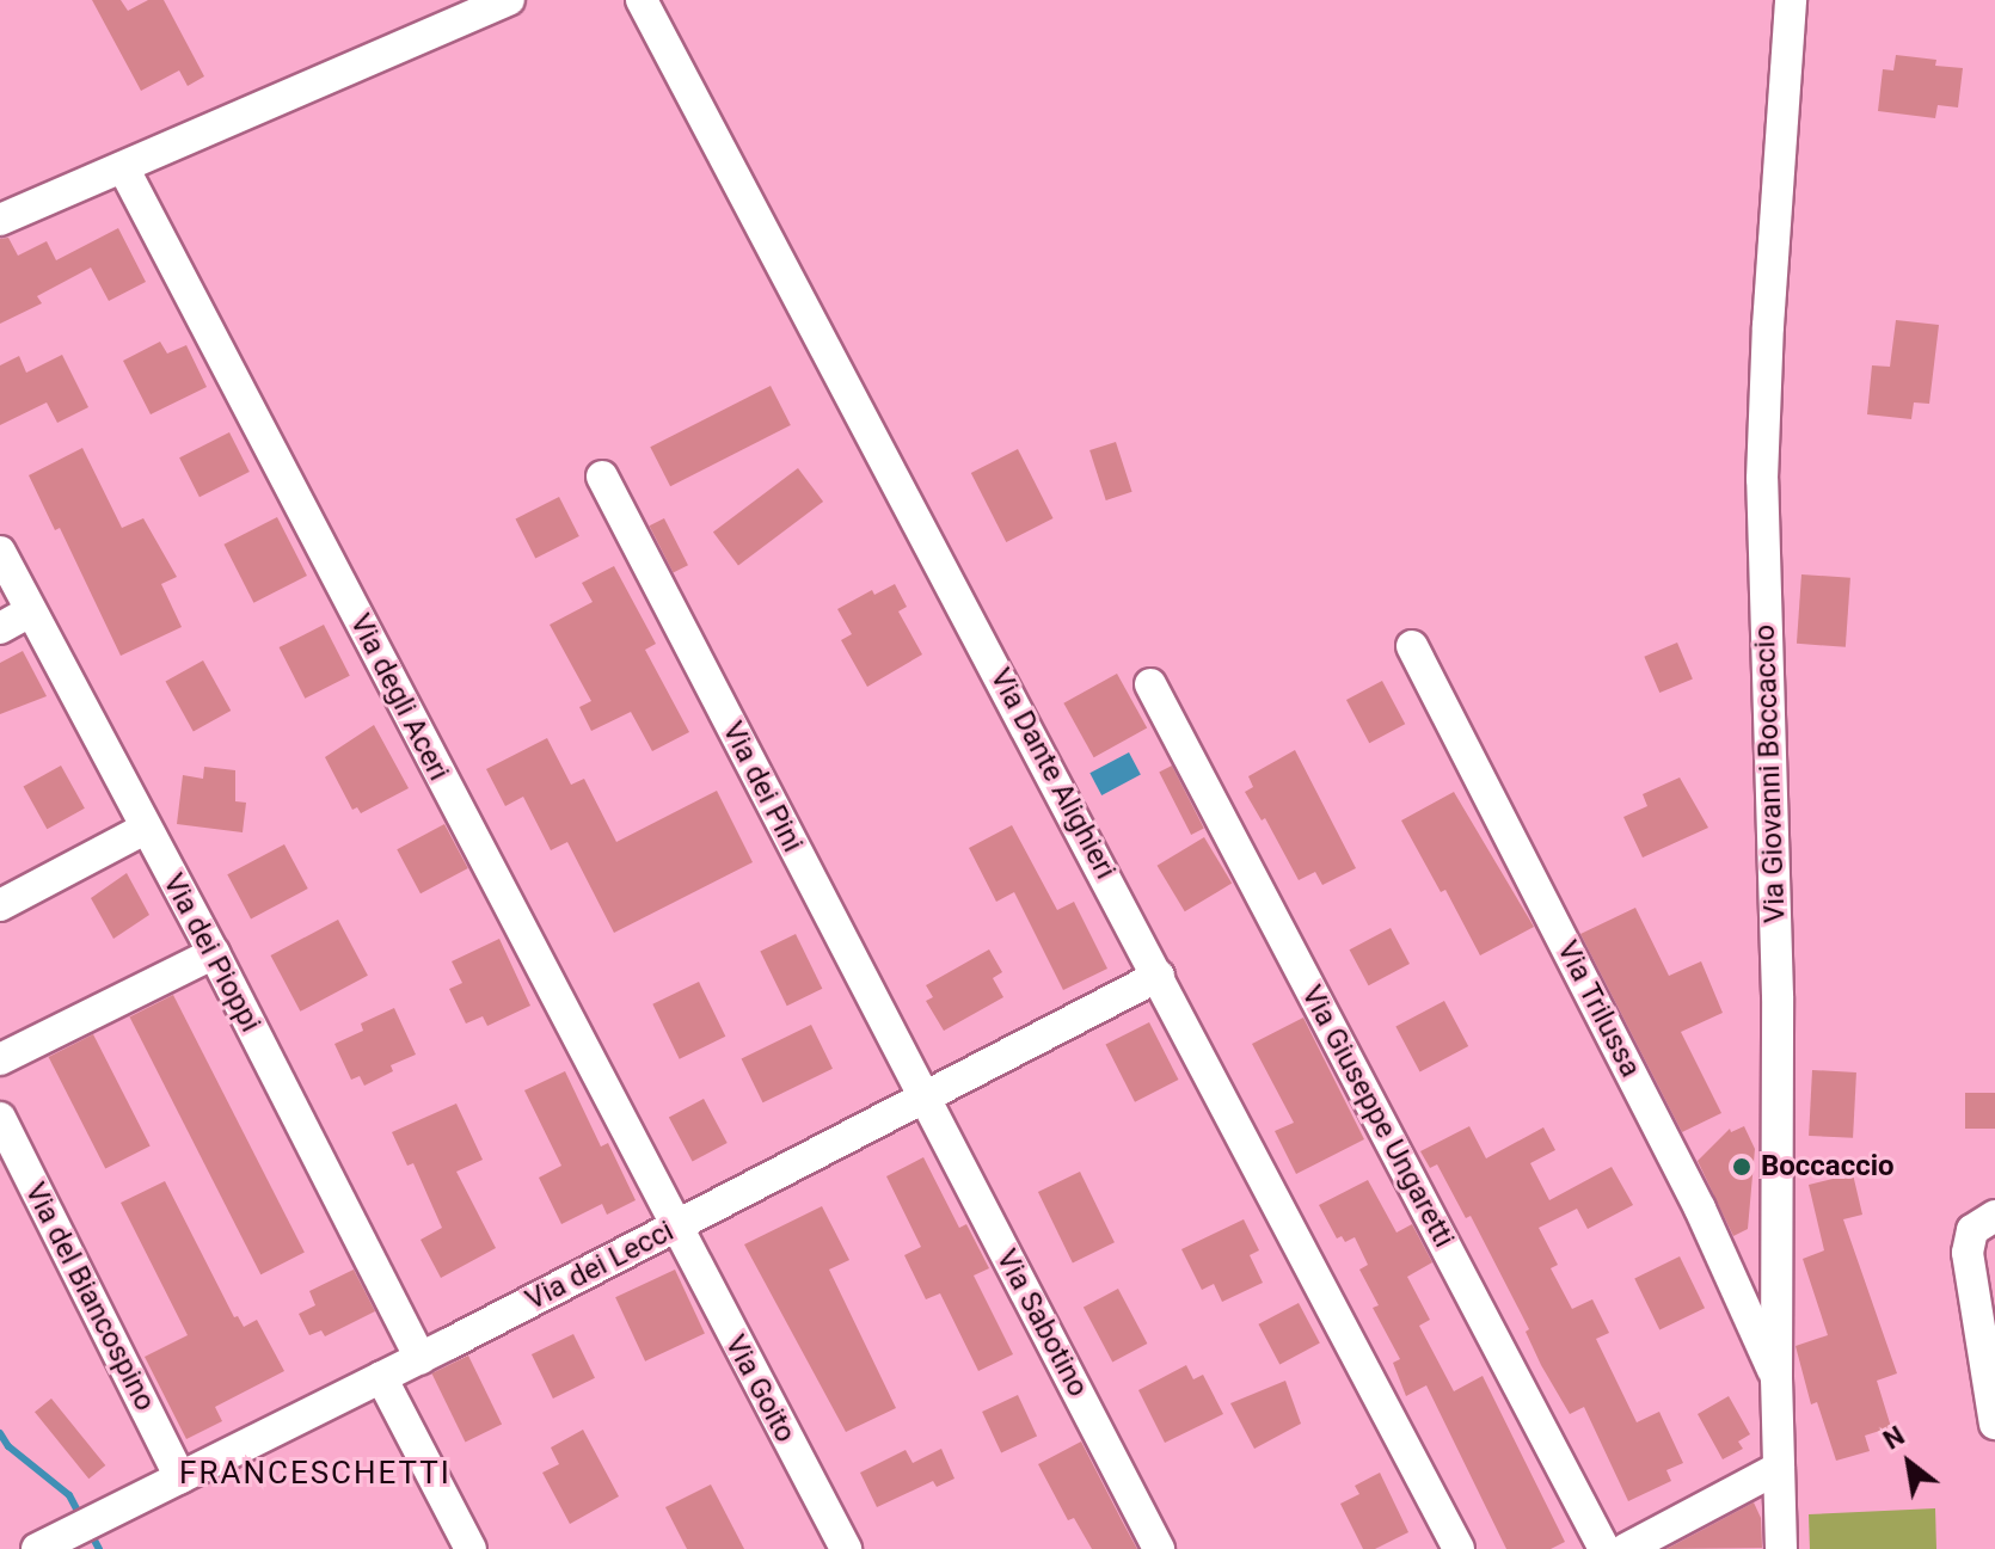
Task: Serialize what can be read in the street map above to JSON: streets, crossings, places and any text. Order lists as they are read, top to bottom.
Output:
{
  "streets": {
    "street": [
      "Via degli Aceri",
      "Via Dante Alighieri",
      "Via Giovanni Boccaccio",
      "Via dei Pini",
      "Via dei Pioppi",
      "Via Trilussa",
      "Via Giuseppe Ungaretti",
      "Via dei Lecci",
      "Via del Biancospino",
      "Via Sabotino",
      "Via Goito"
    ]
  },
  "crossings": [
    ["Via degli Aceri", "Via dei Lecci"],
    ["Via degli Aceri", "Via Goito"],
    ["Via Dante Alighieri", "Via dei Lecci"],
    ["Via Giovanni Boccaccio", "Via Trilussa"],
    ["Via dei Pini", "Via dei Lecci"],
    ["Via dei Pini", "Via Sabotino"],
    ["Via dei Pioppi", "Via dei Lecci"],
    ["Via dei Lecci", "Via del Biancospino"],
    ["Via dei Lecci", "Via Sabotino"],
    ["Via dei Lecci", "Via Goito"]
  ],
  "districts": ["FRANCESCHETTI"],
  "places": ["Boccaccio"],
  "north": "top left"
}
